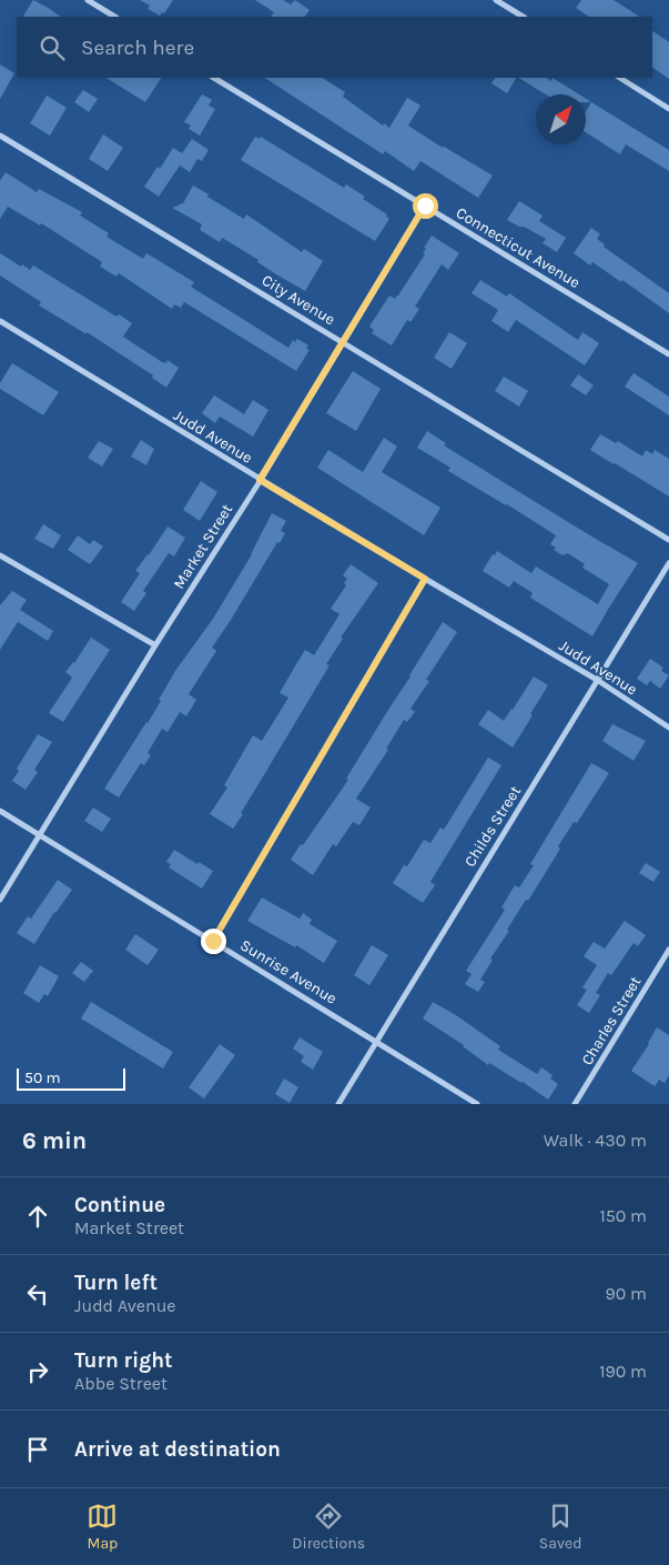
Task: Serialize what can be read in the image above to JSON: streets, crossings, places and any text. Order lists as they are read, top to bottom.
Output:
{
  "streets": {
    "street": [
      "Connecticut Avenue",
      "City Avenue",
      "Judd Avenue",
      "Market Street",
      "Childs Street",
      "Sunrise Avenue",
      "Charles Street"
    ]
  },
  "crossings": [
    ["Connecticut Avenue", "Market Street"],
    ["City Avenue", "Market Street"],
    ["Judd Avenue", "Market Street"],
    ["Judd Avenue", "Childs Street"],
    ["Market Street", "Sunrise Avenue"],
    ["Childs Street", "Sunrise Avenue"]
  ],
  "scale_bar": "50 m",
  "north": "top right",
  "page": {
    "search": "Search here",
    "scale": "50 m",
    "heading": ["6 min", "Walk · 430 m"],
    "list": [
      ["Continue", "Market Street", "150 m"],
      ["Turn left", "Judd Avenue", "90 m"],
      ["Turn right", "Abbe Street", "190 m"],
      "Arrive at destination"
    ],
    "nav": ["Map", "Directions", "Saved"]
  }
}
